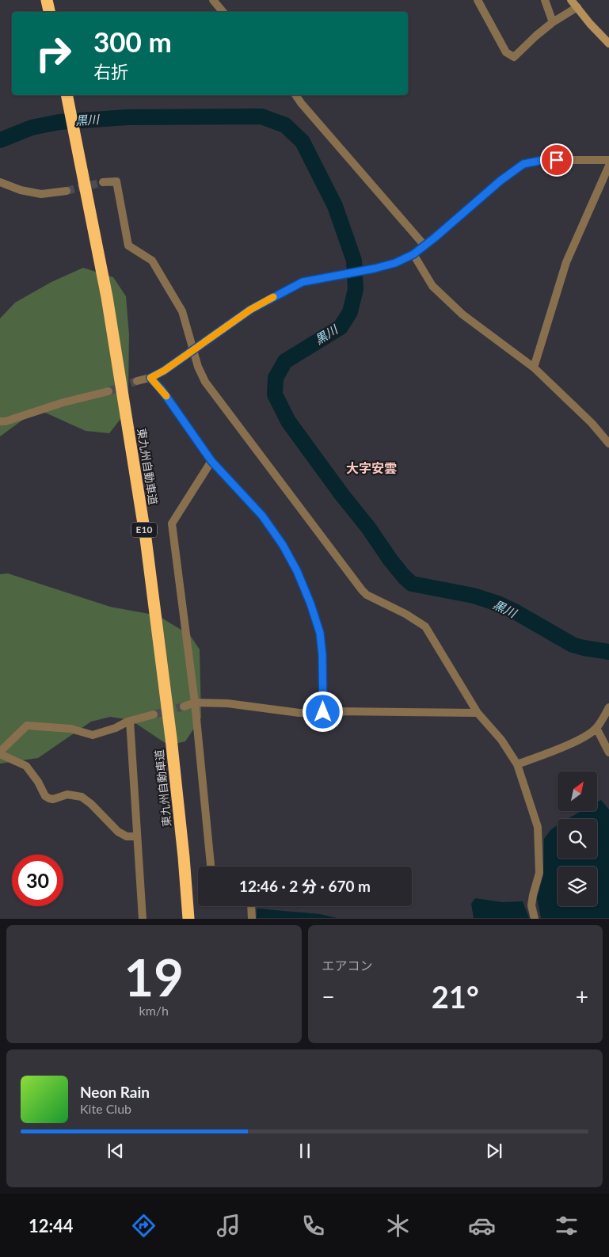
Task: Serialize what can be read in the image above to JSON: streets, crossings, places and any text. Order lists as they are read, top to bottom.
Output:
{
  "streets": {
    "highway": ["東九州自動車道", "E10"]
  },
  "districts": ["大字安雲"],
  "water": ["黒川"],
  "north": "top right",
  "page": {
    "turn": ["300 m", "右折"],
    "limit": "30",
    "trip": "12:46 · 2 分 · 670 m",
    "tile": [
      ["19", "km/h"],
      "エアコン"
    ],
    "heat": ["−", "21°", "+"],
    "song": ["Neon Rain", "Kite Club"],
    "tabs": "12:44"
  }
}
